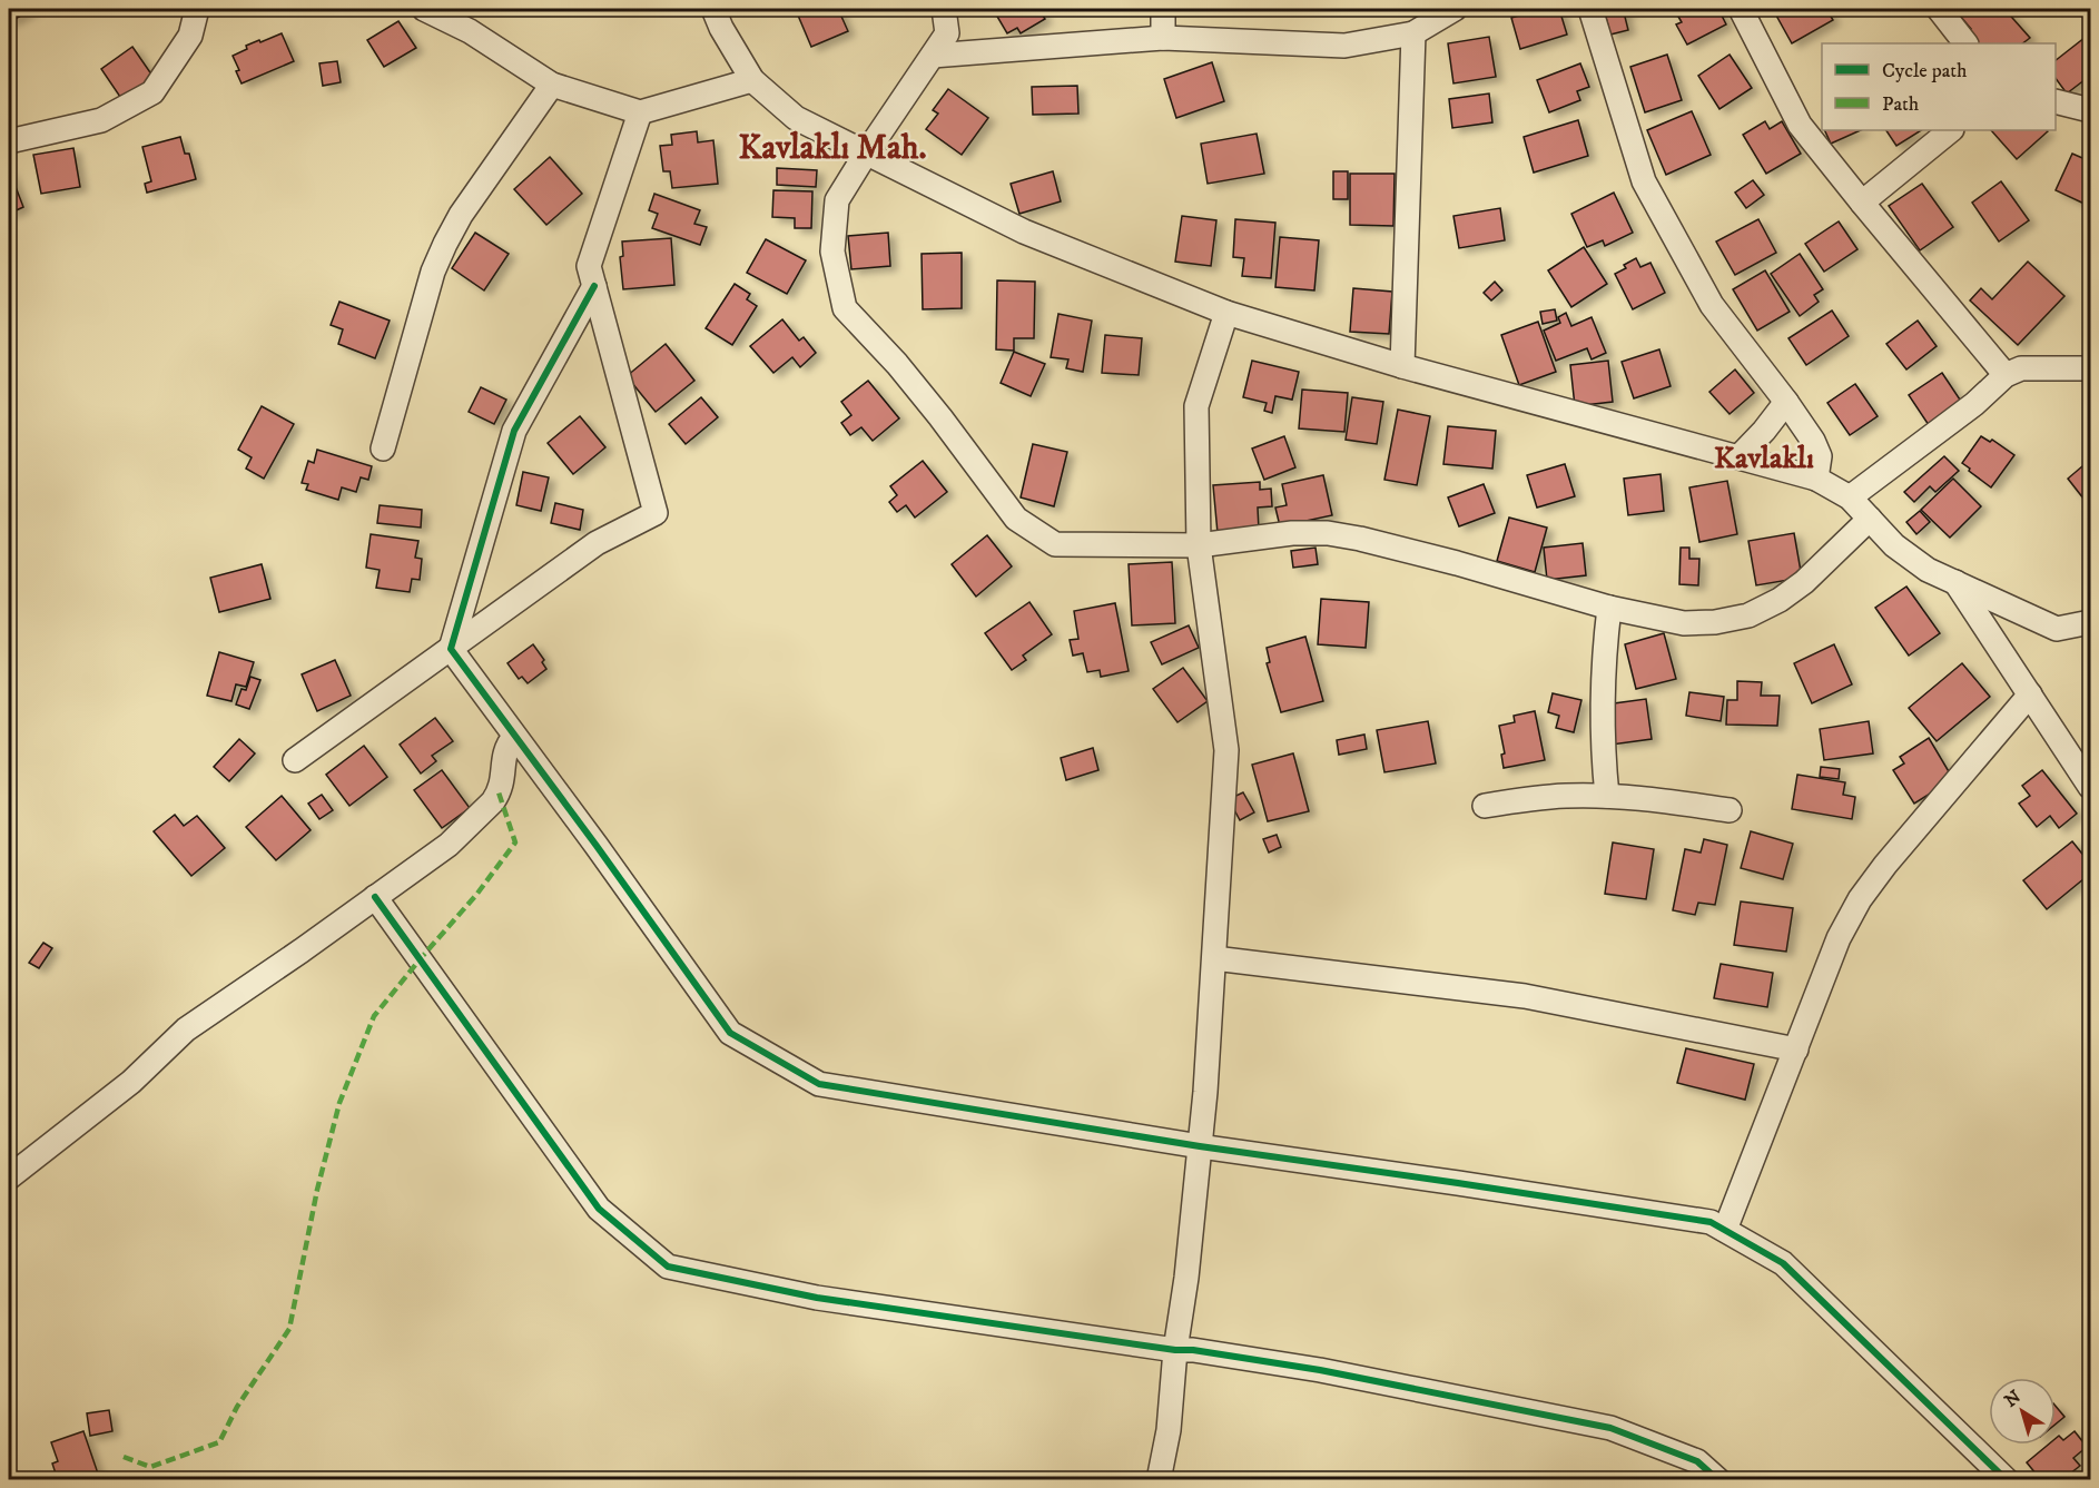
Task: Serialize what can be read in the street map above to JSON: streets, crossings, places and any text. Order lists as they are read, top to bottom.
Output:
{
  "districts": ["Kavlaklı Mah.", "Kavlaklı"],
  "legend": ["Cycle path", "Path"],
  "north": "top left"
}
